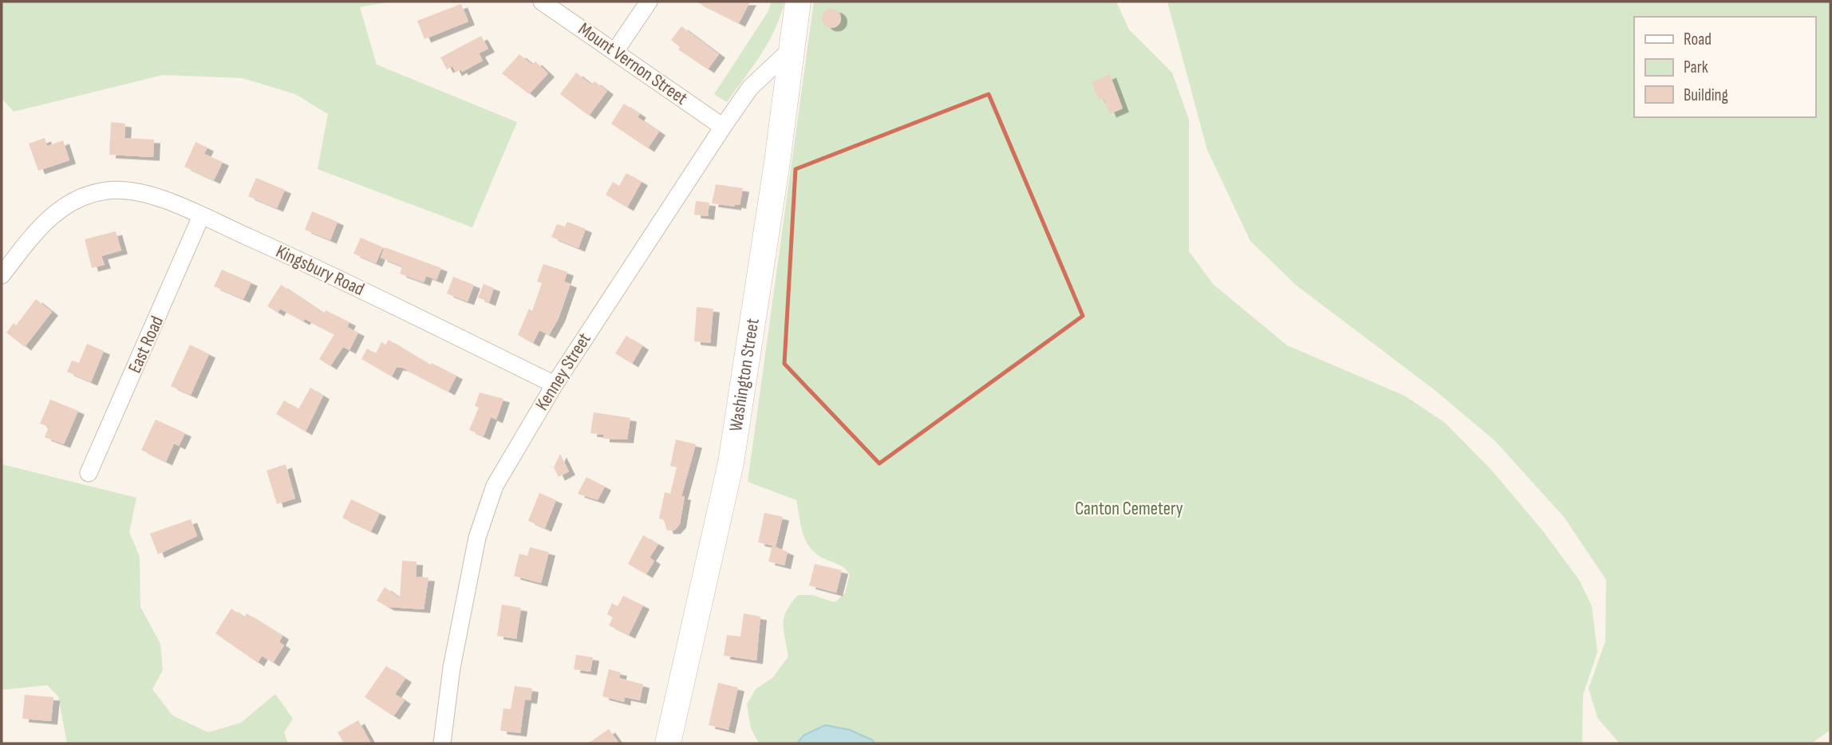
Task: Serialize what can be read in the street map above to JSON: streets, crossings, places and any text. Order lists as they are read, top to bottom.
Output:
{
  "streets": {
    "main road": ["Washington Street"],
    "street": [
      "Mount Vernon Street",
      "Kingsbury Road",
      "East Road",
      "Kenney Street"
    ]
  },
  "crossings": [
    ["Mount Vernon Street", "Kenney Street"],
    ["Kingsbury Road", "East Road"],
    ["Kingsbury Road", "Kenney Street"],
    ["Kenney Street", "Washington Street"]
  ],
  "parks": ["Canton Cemetery"],
  "legend": ["Road", "Park", "Building"]
}
